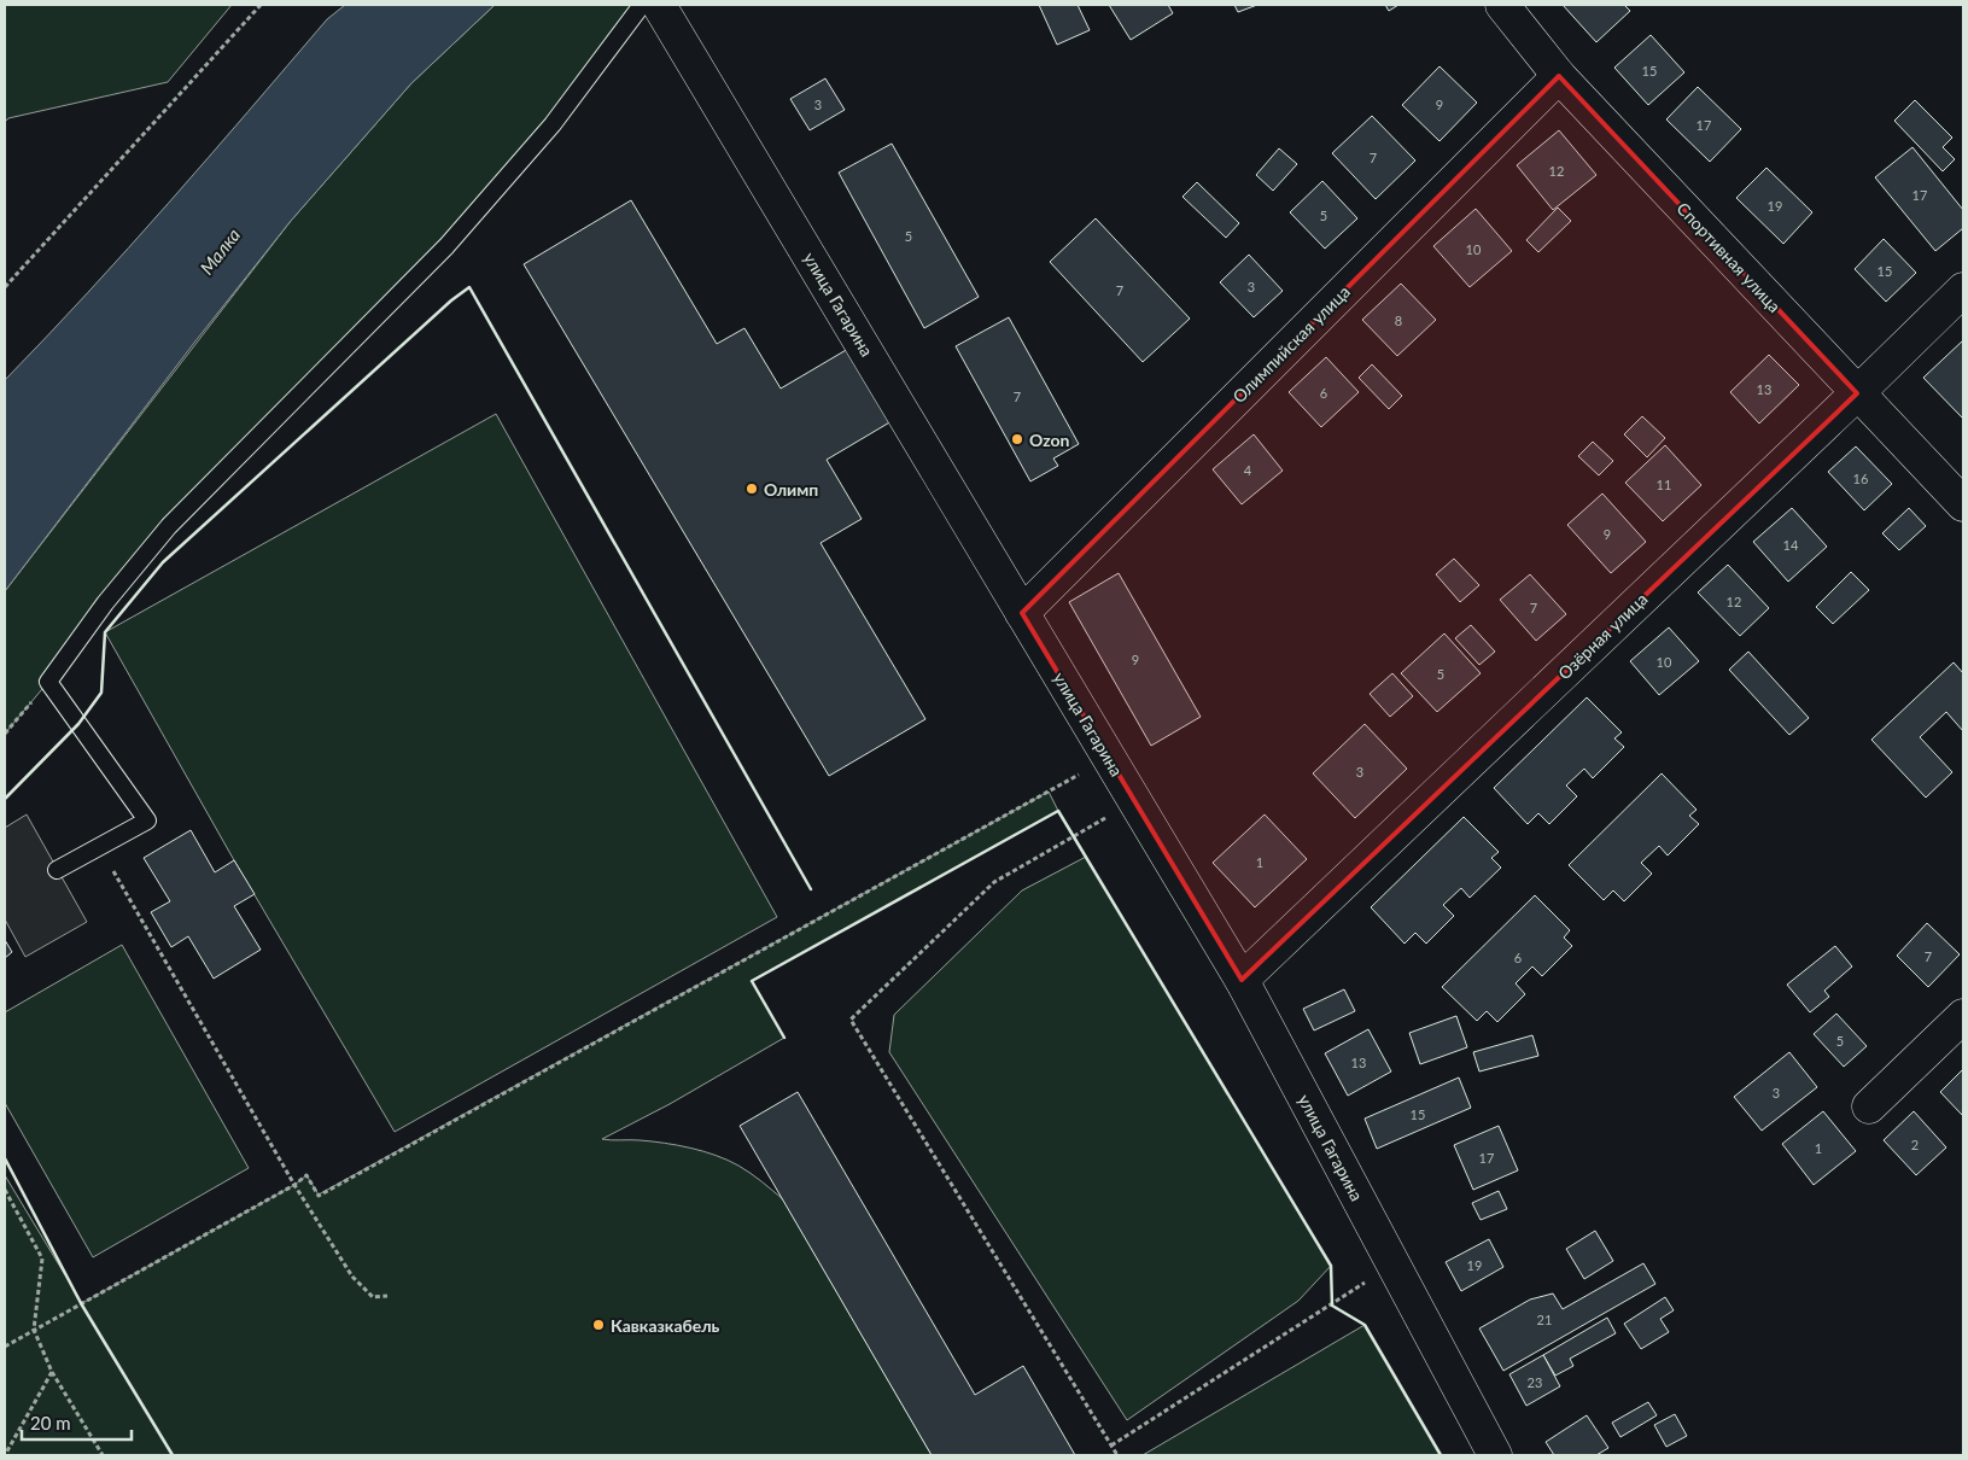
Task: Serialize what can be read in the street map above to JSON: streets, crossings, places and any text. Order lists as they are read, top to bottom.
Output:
{
  "streets": {
    "street": [
      "Спортивная улица",
      "улица Гагарина",
      "Олимпийская улица",
      "Озёрная улица"
    ]
  },
  "crossings": [
    ["Спортивная улица", "Олимпийская улица"],
    ["Спортивная улица", "Озёрная улица"],
    ["улица Гагарина", "Олимпийская улица"],
    ["улица Гагарина", "Озёрная улица"]
  ],
  "water": ["Малка"],
  "places": ["Ozon", "Олимп", "Кавказкабель"],
  "house_numbers": [
    "15",
    "3",
    "9",
    "17",
    "7",
    "12",
    "17",
    "19",
    "5",
    "5",
    "10",
    "15",
    "3",
    "7",
    "8",
    "13",
    "6",
    "7",
    "4",
    "16",
    "11",
    "9",
    "14",
    "12",
    "7",
    "9",
    "10",
    "5",
    "3",
    "1",
    "7",
    "6",
    "5",
    "13",
    "3",
    "15",
    "2",
    "1",
    "17",
    "19",
    "21",
    "23"
  ],
  "scale_bar": "20 m"
}
